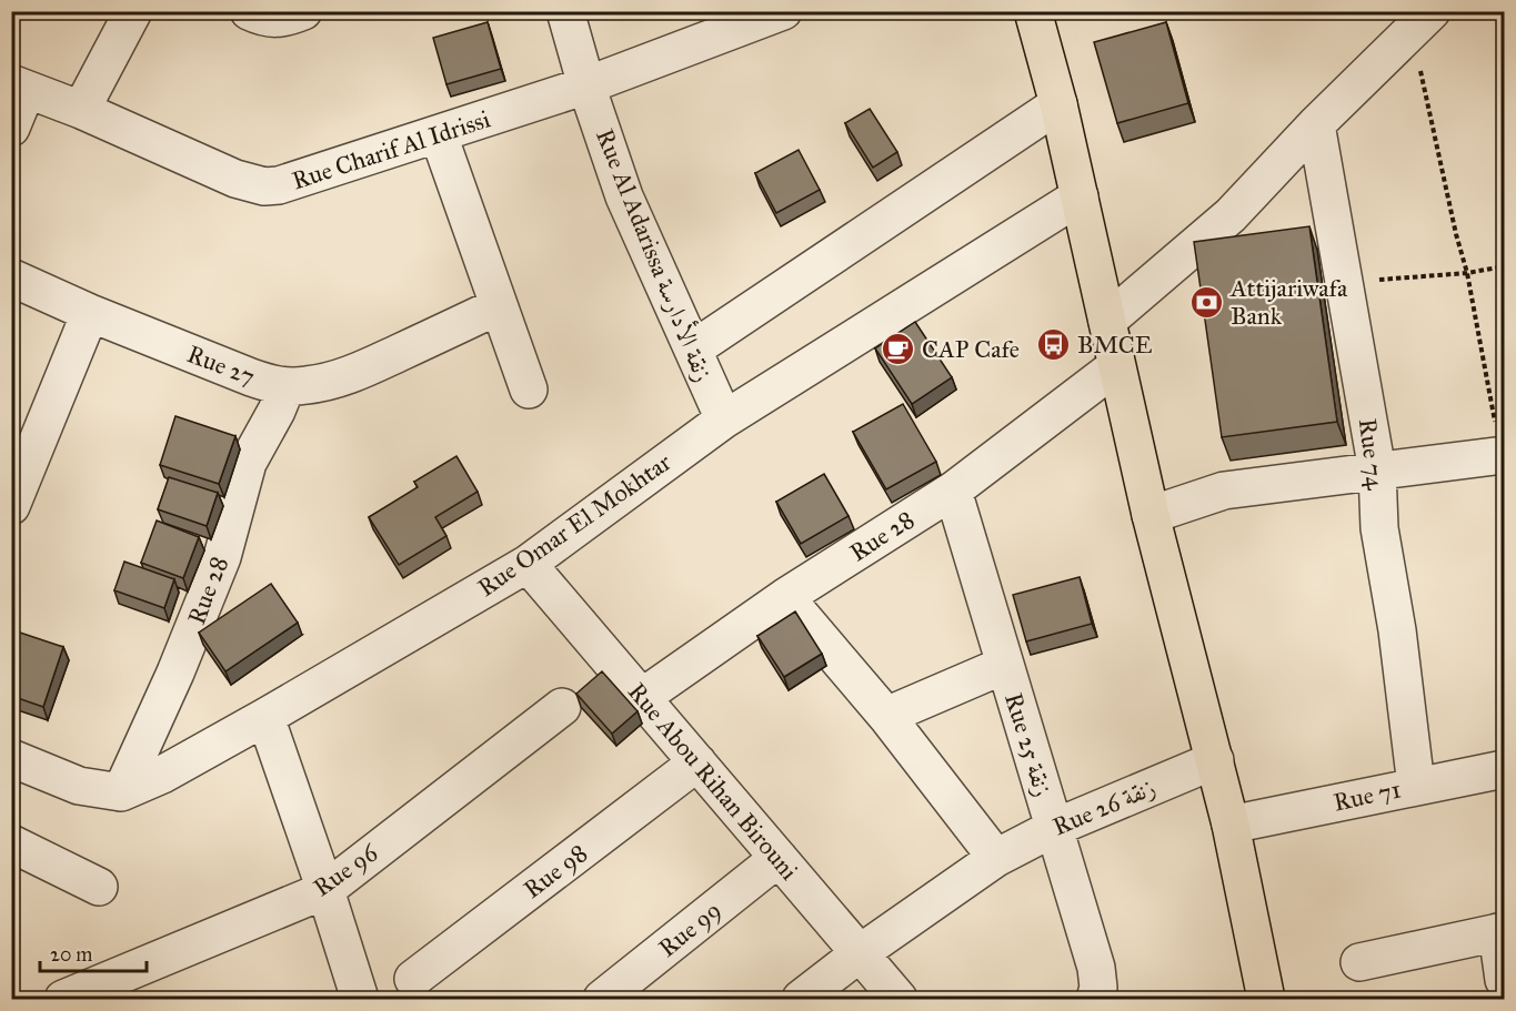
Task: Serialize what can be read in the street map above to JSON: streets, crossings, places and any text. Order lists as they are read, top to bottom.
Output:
{
  "streets": {
    "street": [
      "Rue Charif Al Idrissi",
      "Rue Al Adarissa زنقة الأدارسة",
      "Rue 27",
      "Rue 74",
      "Rue Omar El Mokhtar",
      "Rue 28",
      "Rue 25 زنقة",
      "Rue Abou Rihan Birouni",
      "Rue 71",
      "Rue 26 زنقة",
      "Rue 96",
      "Rue 98",
      "Rue 99"
    ]
  },
  "crossings": [
    ["Rue Charif Al Idrissi", "Rue Al Adarissa زنقة الأدارسة"],
    ["Rue Al Adarissa زنقة الأدارسة", "Rue Omar El Mokhtar"],
    ["Rue 27", "Rue 28"],
    ["Rue 74", "Rue 71"],
    ["Rue Omar El Mokhtar", "Rue 28"],
    ["Rue Omar El Mokhtar", "Rue Abou Rihan Birouni"],
    ["Rue 28", "Rue 25 زنقة"],
    ["Rue 28", "Rue Abou Rihan Birouni"],
    ["Rue 25 زنقة", "Rue 26 زنقة"],
    ["Rue Abou Rihan Birouni", "Rue 26 زنقة"],
    ["Rue Abou Rihan Birouni", "Rue 98"],
    ["Rue Abou Rihan Birouni", "Rue 99"]
  ],
  "places": {
    "bank": ["Attijariwafa Bank"],
    "bus stop": ["BMCE"],
    "cafe": ["CAP Cafe"]
  },
  "scale_bar": "20 m"
}
